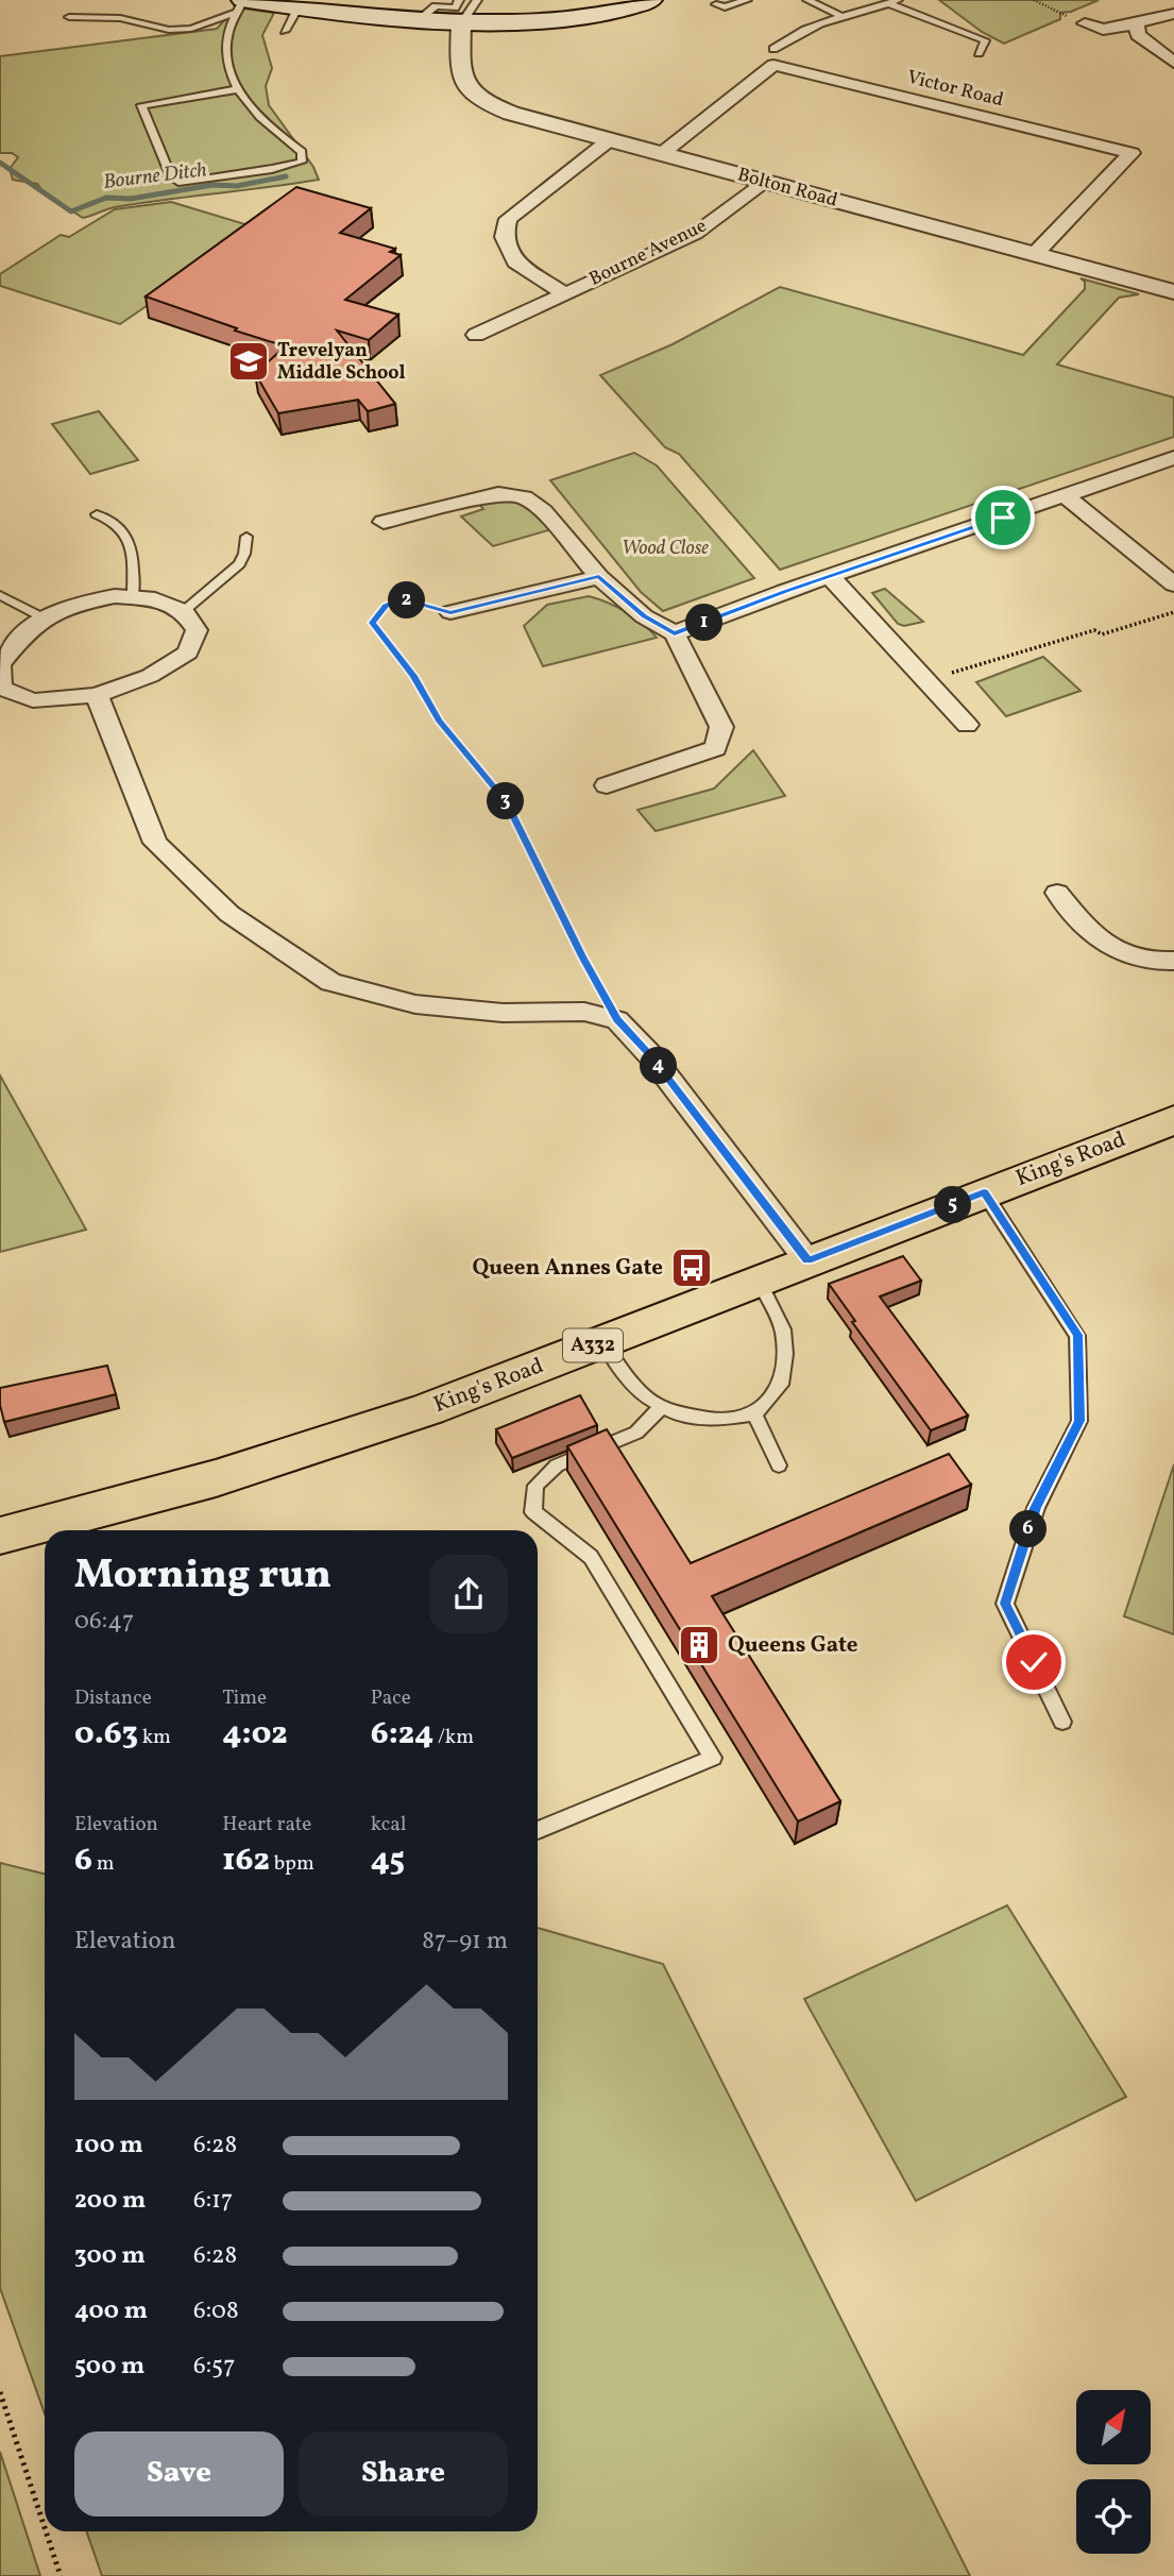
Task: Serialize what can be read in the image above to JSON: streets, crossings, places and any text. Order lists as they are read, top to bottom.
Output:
{
  "streets": {
    "main road": ["King's Road", "A332"],
    "street": ["Victor Road", "Bolton Road", "Bourne Avenue"]
  },
  "crossings": [
    ["Victor Road", "Bolton Road"],
    ["Bolton Road", "Bourne Avenue"]
  ],
  "water": ["Bourne Ditch"],
  "parks": ["Wood Close"],
  "places": {
    "school or university": ["Trevelyan Middle School"],
    "bus stop": ["Queen Annes Gate"],
    "building": ["Queens Gate"]
  },
  "north": "top right",
  "page": {
    "pins": [
      "2",
      "1",
      "3",
      "4",
      "5",
      "6"
    ],
    "heading": ["Morning run", "06:47"],
    "stats": [
      ["Distance", "0.63 km"],
      ["Time", "4:02"],
      ["Pace", "6:24 /km"],
      ["Elevation", "6 m"],
      ["Heart rate", "162 bpm"],
      ["kcal", "45"]
    ],
    "chart": ["Elevation", "87–91 m"],
    "list": [
      {
        "name": "100 m",
        "note": "6:28"
      },
      {
        "name": "200 m",
        "note": "6:17"
      },
      {
        "name": "300 m",
        "note": "6:28"
      },
      {
        "name": "400 m",
        "note": "6:08"
      },
      {
        "name": "500 m",
        "note": "6:57"
      }
    ],
    "buttons": ["Save", "Share"]
  }
}
